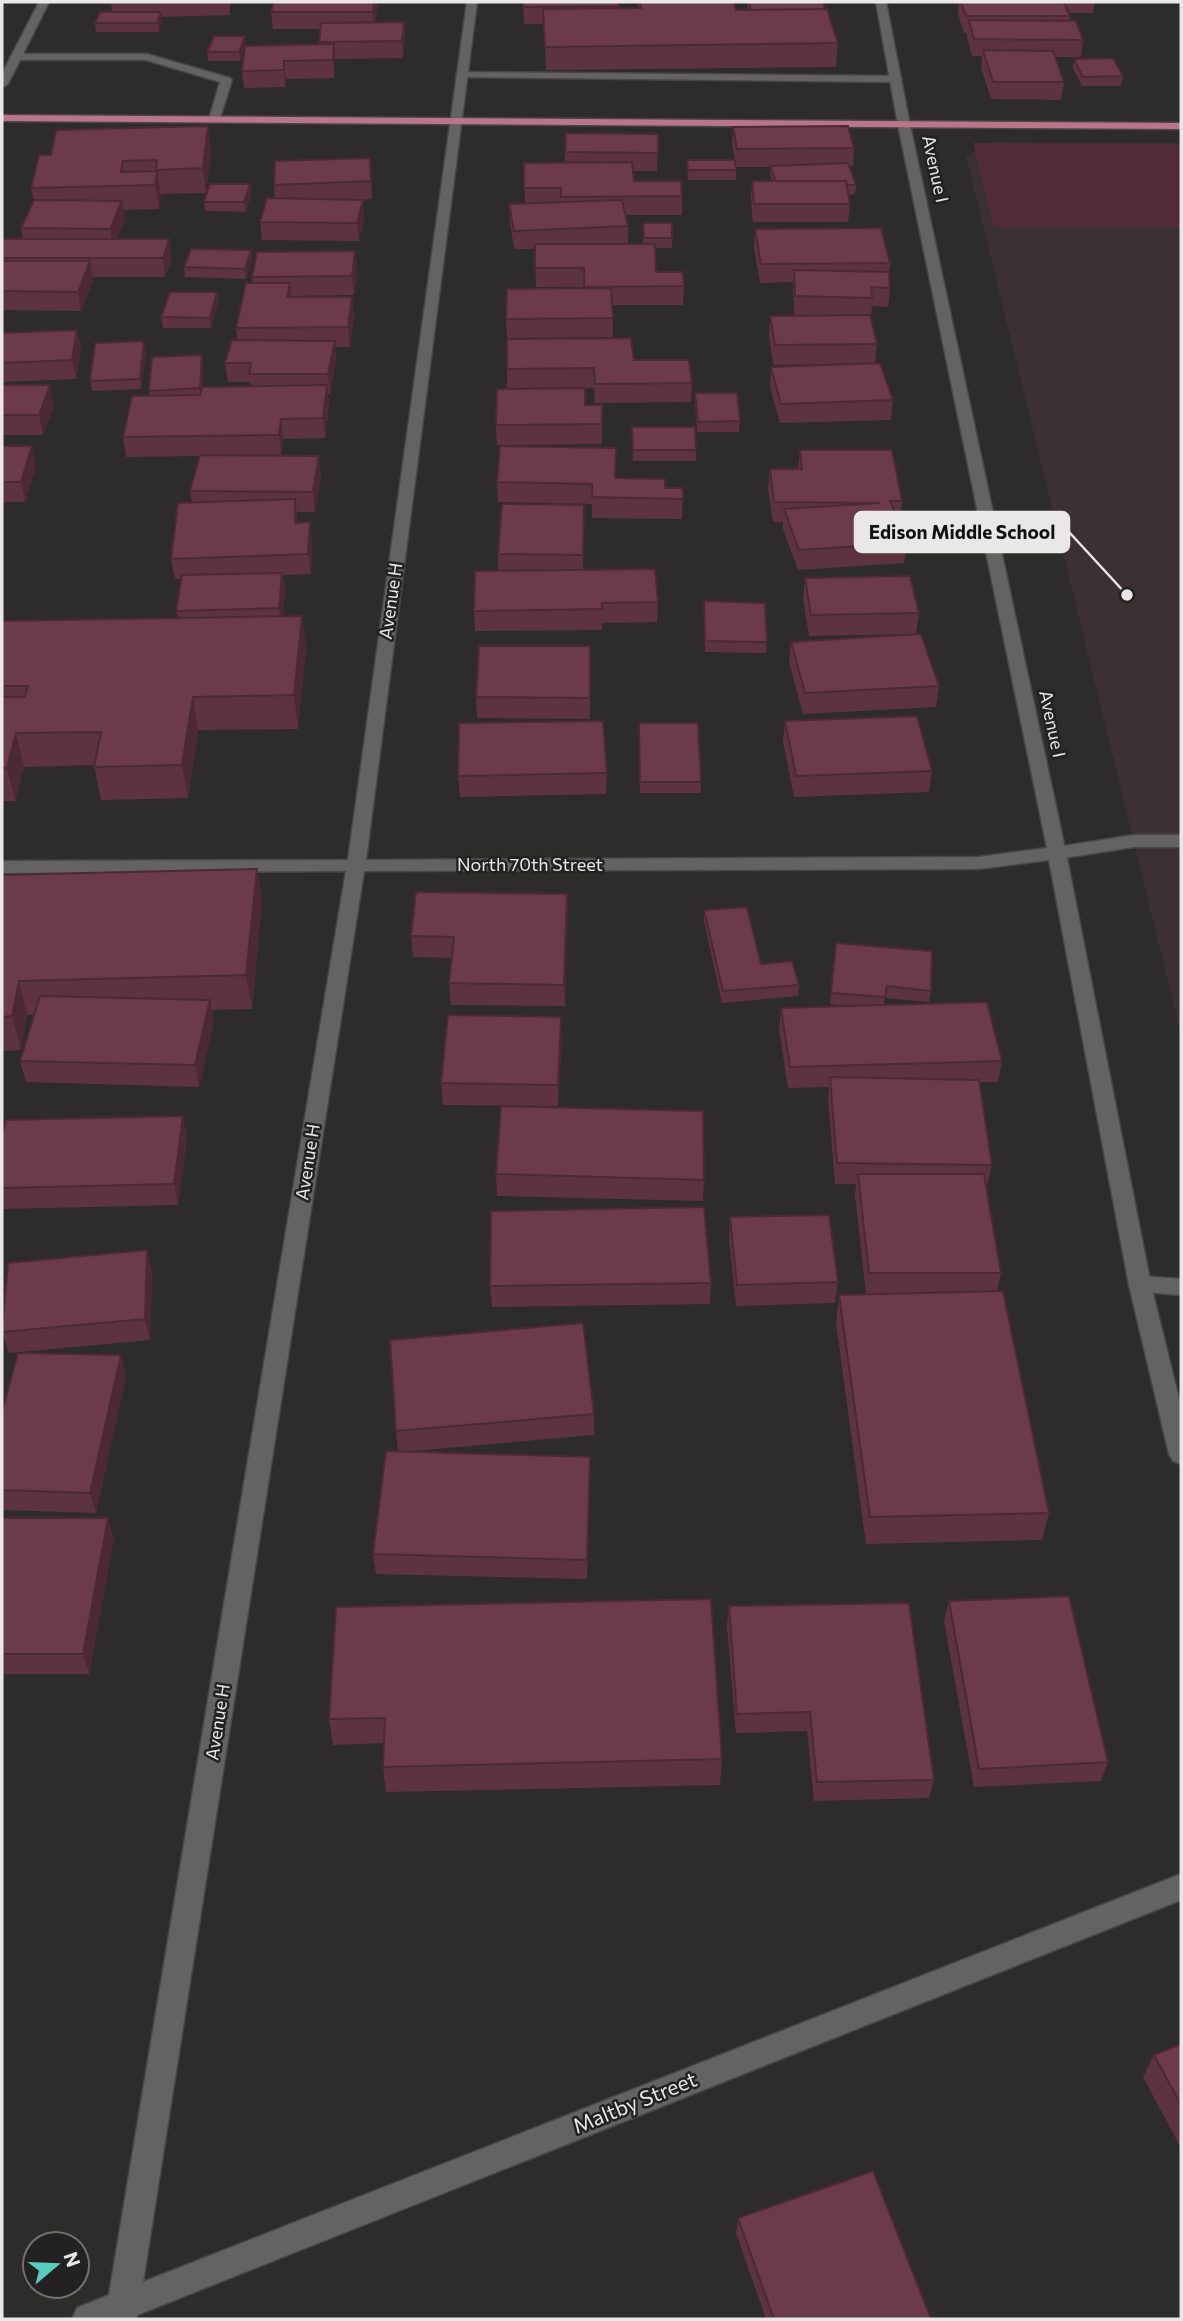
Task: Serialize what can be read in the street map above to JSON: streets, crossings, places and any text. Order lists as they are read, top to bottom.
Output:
{
  "streets": {
    "street": [
      "Avenue I",
      "Avenue H",
      "North 70th Street",
      "Maltby Street"
    ]
  },
  "crossings": [
    ["Avenue I", "North 70th Street"],
    ["Avenue H", "North 70th Street"],
    ["Avenue H", "Maltby Street"]
  ],
  "places": ["Edison Middle School"],
  "north": "right"
}
